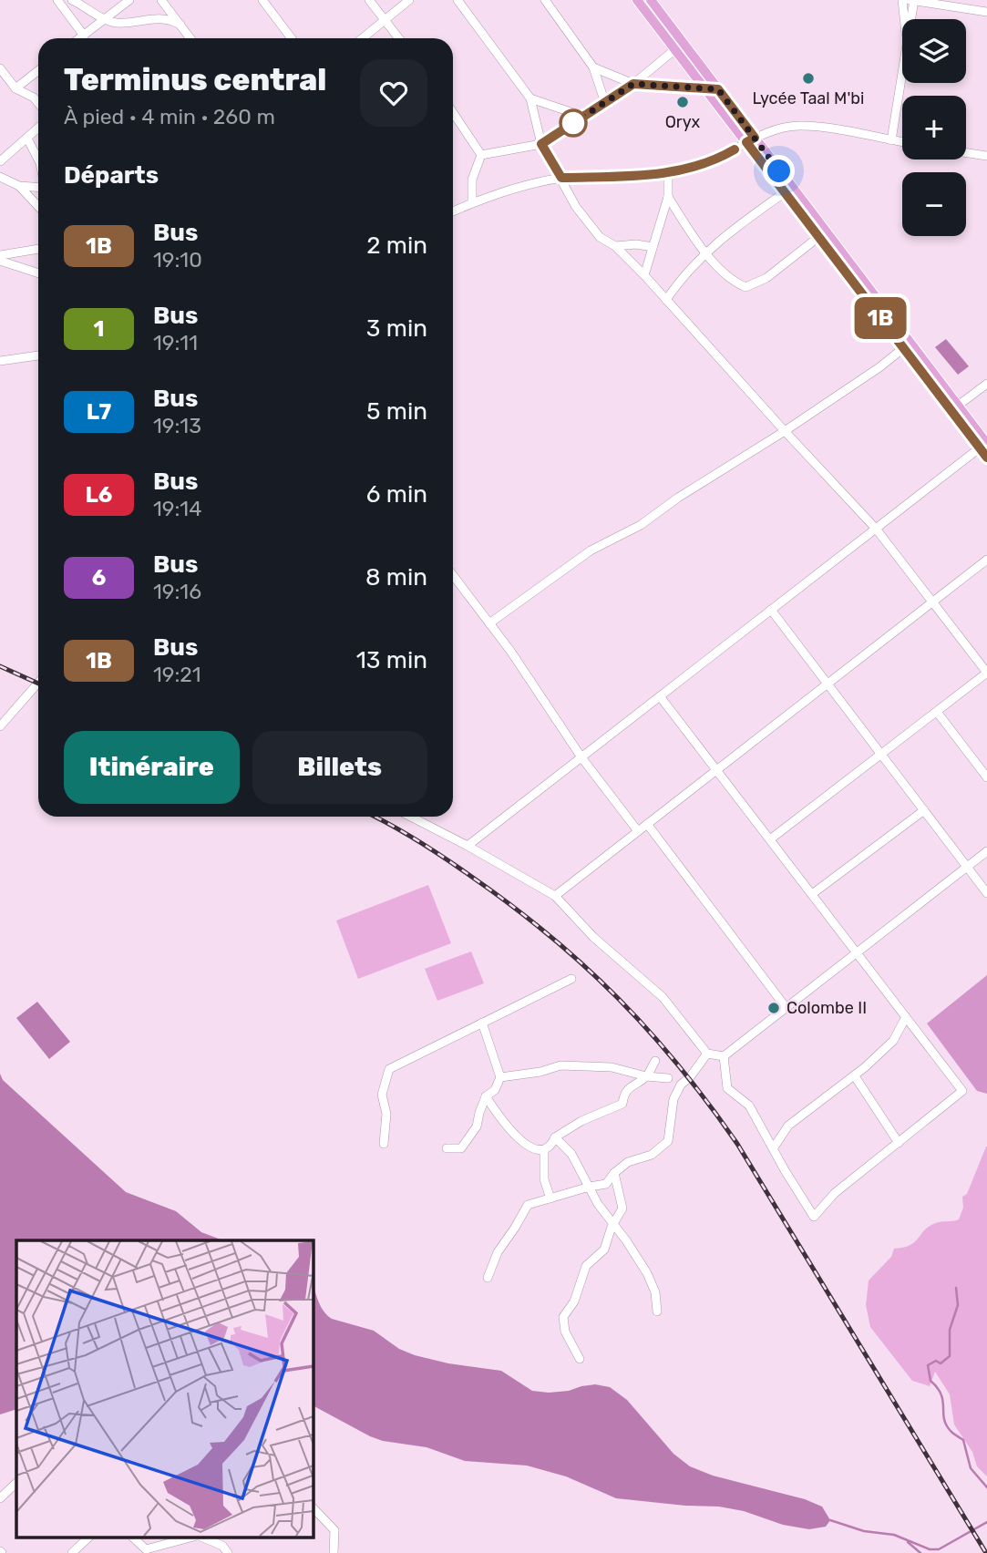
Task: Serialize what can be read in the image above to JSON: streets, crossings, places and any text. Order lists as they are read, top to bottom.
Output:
{
  "places": ["Lycée Taal M'bi", "Oryx", "Colombe II"],
  "lines": ["bus line 1B"],
  "page": {
    "on_map": "1B",
    "map_buttons": ["+", "−"],
    "heading": [
      ["Terminus central", "À pied · 4 min · 260 m"],
      "Départs"
    ],
    "list": [
      {
        "mark": "1B",
        "name": "Bus",
        "note": "19:10",
        "value": "2 min"
      },
      {
        "mark": "1",
        "name": "Bus",
        "note": "19:11",
        "value": "3 min"
      },
      {
        "mark": "L7",
        "name": "Bus",
        "note": "19:13",
        "value": "5 min"
      },
      {
        "mark": "L6",
        "name": "Bus",
        "note": "19:14",
        "value": "6 min"
      },
      {
        "mark": "6",
        "name": "Bus",
        "note": "19:16",
        "value": "8 min"
      },
      {
        "mark": "1B",
        "name": "Bus",
        "note": "19:21",
        "value": "13 min"
      }
    ],
    "buttons": ["Itinéraire", "Billets"]
  }
}
